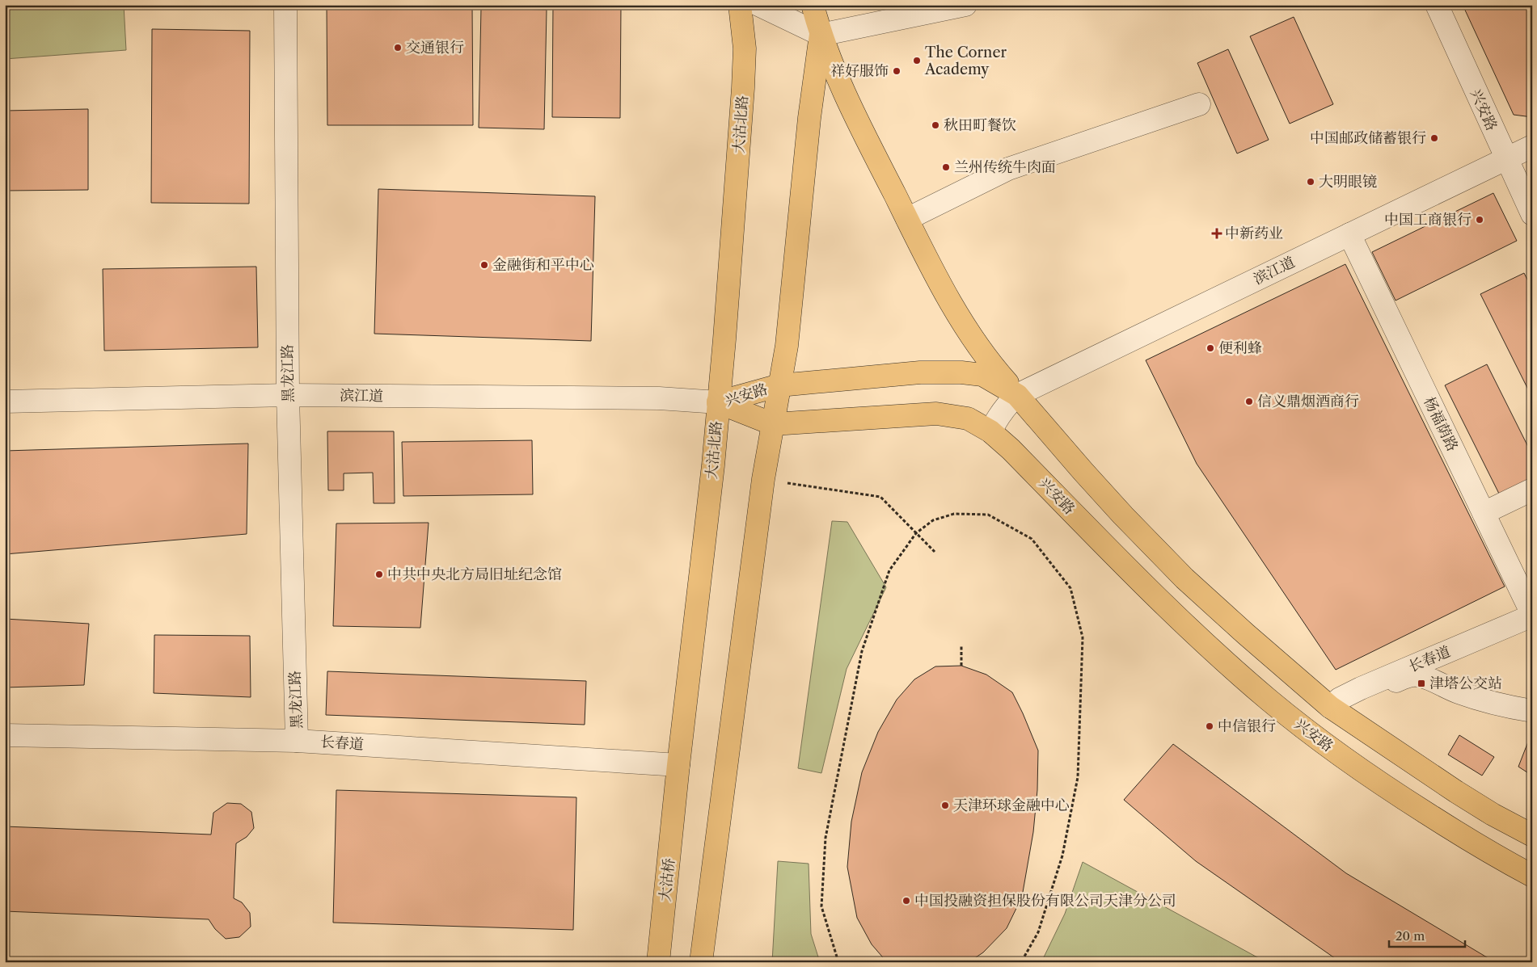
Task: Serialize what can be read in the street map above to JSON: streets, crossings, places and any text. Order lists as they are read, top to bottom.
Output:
{
  "streets": {
    "main road": ["兴安路", "大沽北路", "大沽桥"],
    "street": [
      "滨江道",
      "黑龙江路",
      "杨福荫路",
      "长春道"
    ]
  },
  "crossings": [
    ["兴安路", "大沽北路"],
    ["兴安路", "滨江道"],
    ["兴安路", "长春道"],
    ["大沽北路", "滨江道"],
    ["大沽北路", "长春道"],
    ["大沽北路", "大沽桥"],
    ["滨江道", "黑龙江路"],
    ["滨江道", "杨福荫路"],
    ["黑龙江路", "长春道"],
    ["杨福荫路", "长春道"]
  ],
  "places": {
    "other": [
      "交通银行",
      "The Corner Academy",
      "祥好服饰",
      "秋田町餐饮",
      "中国邮政储蓄银行",
      "兰州传统牛肉面",
      "大明眼镜",
      "中国工商银行",
      "金融街和平中心",
      "便利蜂",
      "信义鼎烟酒商行",
      "中共中央北方局旧址纪念馆",
      "中信银行",
      "天津环球金融中心",
      "中国投融资担保股份有限公司天津分公司"
    ],
    "health": ["中新药业"],
    "transit": ["津塔公交站"]
  },
  "scale_bar": "20 m"
}
